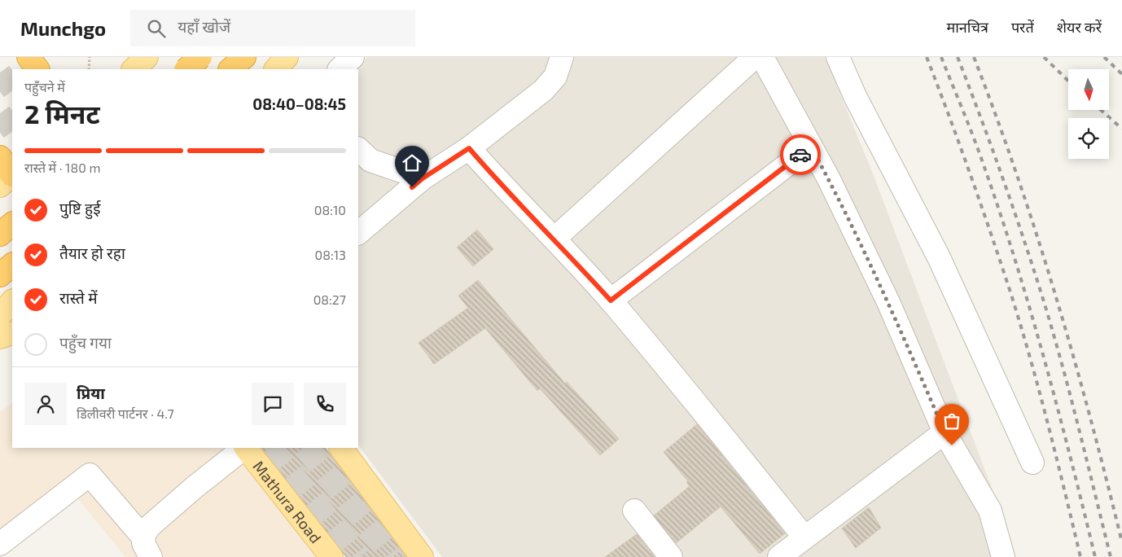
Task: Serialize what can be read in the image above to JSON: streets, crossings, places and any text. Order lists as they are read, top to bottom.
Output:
{
  "streets": {
    "main road": ["Mathura Road"]
  },
  "north": "bottom",
  "page": {
    "header": "Munchgo",
    "search": "यहाँ खोजें",
    "nav": ["मानचित्र", "परतें", "शेयर करें"],
    "heading": ["2 मिनट", "पहुँचने में", "08:40–08:45"],
    "panel": ["प्रिया", "डिलीवरी पार्टनर · 4.7"],
    "bar": "रास्ते में · 180 m",
    "list": [
      ["पुष्टि हुई", "08:10"],
      ["तैयार हो रहा", "08:13"],
      ["रास्ते में", "08:27"],
      "पहुँच गया"
    ]
  }
}
